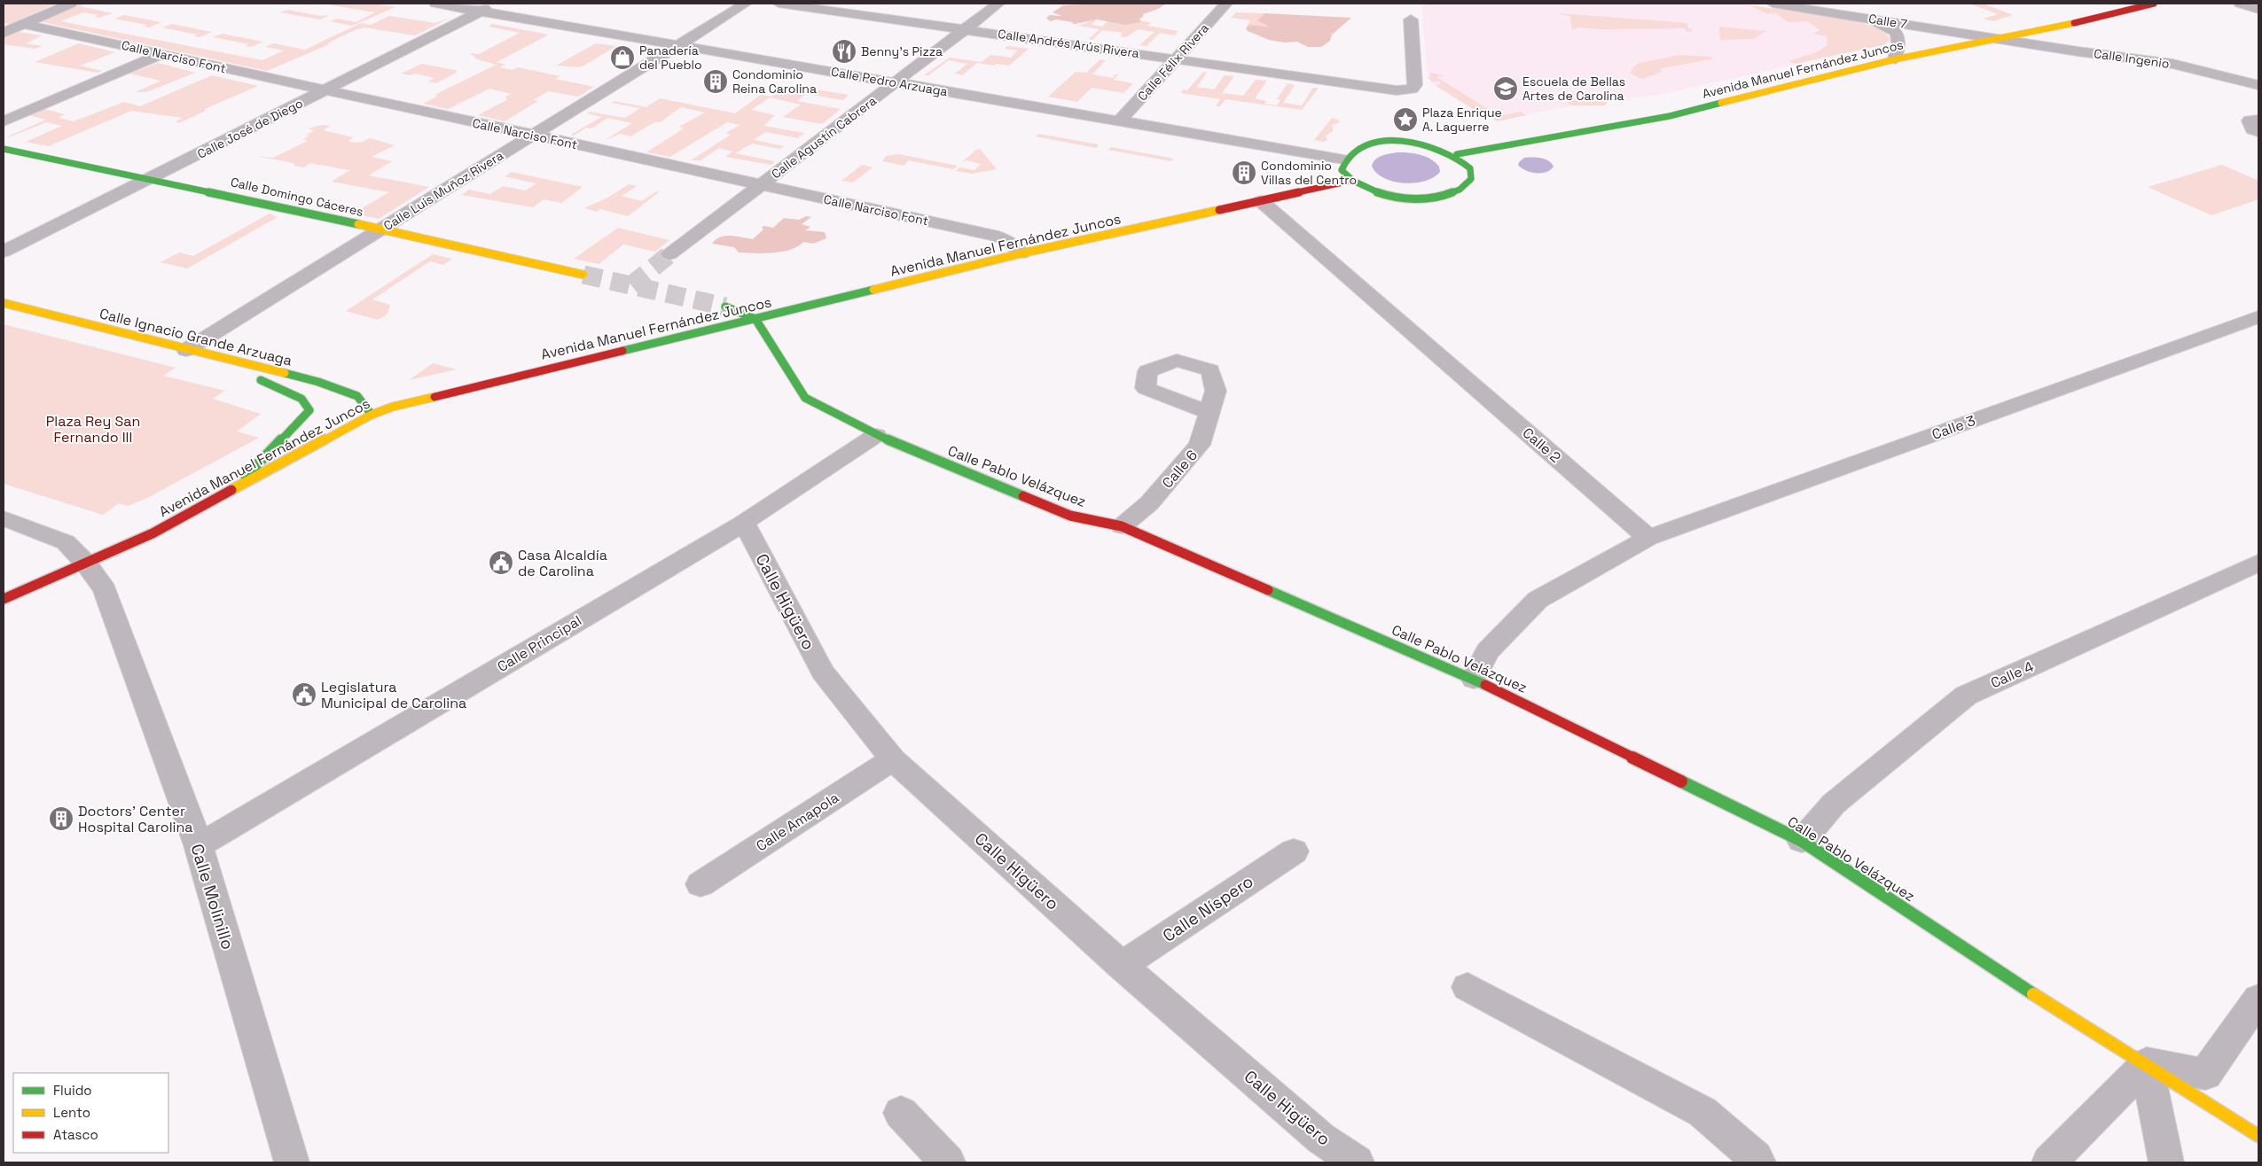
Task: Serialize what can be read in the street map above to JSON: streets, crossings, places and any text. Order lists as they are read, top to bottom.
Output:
{
  "streets": {
    "street": [
      "Calle 7",
      "Calle Andrés Arús Rivera",
      "Calle Narciso Font",
      "Calle Ingenio",
      "Calle Félix Rivera",
      "Avenida Manuel Fernández Juncos",
      "Calle Pedro Arzuaga",
      "Calle José de Diego",
      "Calle Agustín Cabrera",
      "Calle Luis Muñoz Rivera",
      "Calle Domingo Cáceres",
      "Calle Ignacio Grande Arzuaga",
      "Calle 3",
      "Calle 2",
      "Calle 6",
      "Calle Pablo Velázquez",
      "Calle Higüero",
      "Calle Principal",
      "Calle 4",
      "Calle Amapola",
      "Calle Molinillo",
      "Calle Níspero"
    ]
  },
  "crossings": [
    ["Calle 7", "Calle Ingenio"],
    ["Calle 7", "Avenida Manuel Fernández Juncos"],
    ["Calle Andrés Arús Rivera", "Calle Félix Rivera"],
    ["Calle Andrés Arús Rivera", "Calle Agustín Cabrera"],
    ["Calle Narciso Font", "Avenida Manuel Fernández Juncos"],
    ["Calle Narciso Font", "Calle José de Diego"],
    ["Calle Narciso Font", "Calle Agustín Cabrera"],
    ["Calle Narciso Font", "Calle Luis Muñoz Rivera"],
    ["Calle Ingenio", "Avenida Manuel Fernández Juncos"],
    ["Calle Félix Rivera", "Calle Pedro Arzuaga"],
    ["Avenida Manuel Fernández Juncos", "Calle Ignacio Grande Arzuaga"],
    ["Avenida Manuel Fernández Juncos", "Calle 2"],
    ["Avenida Manuel Fernández Juncos", "Calle Pablo Velázquez"],
    ["Avenida Manuel Fernández Juncos", "Calle Molinillo"],
    ["Calle Pedro Arzuaga", "Calle José de Diego"],
    ["Calle Pedro Arzuaga", "Calle Agustín Cabrera"],
    ["Calle Pedro Arzuaga", "Calle Luis Muñoz Rivera"],
    ["Calle José de Diego", "Calle Domingo Cáceres"],
    ["Calle Luis Muñoz Rivera", "Calle Domingo Cáceres"],
    ["Calle Luis Muñoz Rivera", "Calle Ignacio Grande Arzuaga"],
    ["Calle 3", "Calle 2"],
    ["Calle 6", "Calle Pablo Velázquez"],
    ["Calle Pablo Velázquez", "Calle Principal"],
    ["Calle Pablo Velázquez", "Calle 4"],
    ["Calle Higüero", "Calle Principal"],
    ["Calle Higüero", "Calle Amapola"],
    ["Calle Higüero", "Calle Níspero"],
    ["Calle Principal", "Calle Molinillo"]
  ],
  "parks": ["Plaza Rey San Fernando III"],
  "places": {
    "restaurant": ["Benny's Pizza"],
    "shop": ["Panadería del Pueblo"],
    "building": ["Condominio Reina Carolina", "Condominio Villas del Centro", "Doctors' Center Hospital Carolina"],
    "school or university": ["Escuela de Bellas Artes de Carolina"],
    "place": ["Plaza Enrique A. Laguerre"],
    "public building": ["Casa Alcaldía de Carolina", "Legislatura Municipal de Carolina"]
  },
  "legend": ["Fluido", "Lento", "Atasco"]
}
